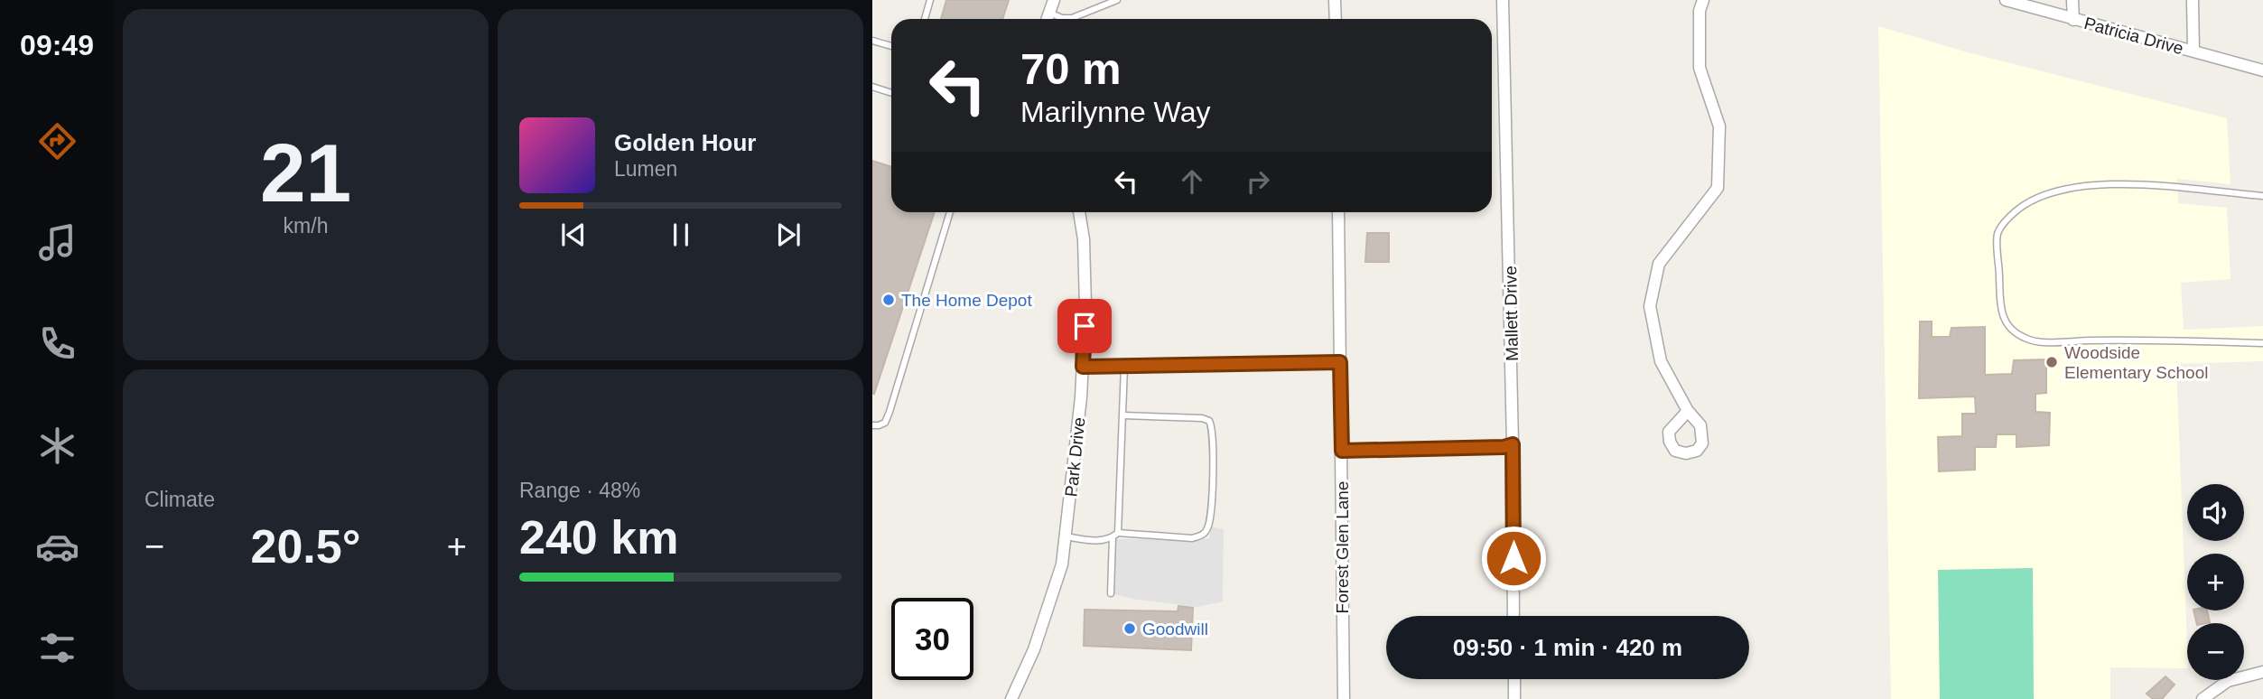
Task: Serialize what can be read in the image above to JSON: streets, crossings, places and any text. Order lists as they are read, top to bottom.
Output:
{
  "streets": {
    "street": [
      "Patricia Drive",
      "Mallett Drive",
      "Park Drive",
      "Forest Glen Lane"
    ]
  },
  "places": ["The Home Depot", "Woodside Elementary School", "Goodwill"],
  "page": {
    "tabs": "09:49",
    "tile": [
      ["21", "km/h"],
      "Climate",
      ["Range · 48%", "240 km"]
    ],
    "turn": ["70 m", "Marilynne Way"],
    "song": ["Golden Hour", "Lumen"],
    "map_buttons": ["+", "−"],
    "heat": ["−", "20.5°", "+"],
    "limit": "30",
    "trip": "09:50 · 1 min · 420 m"
  }
}
